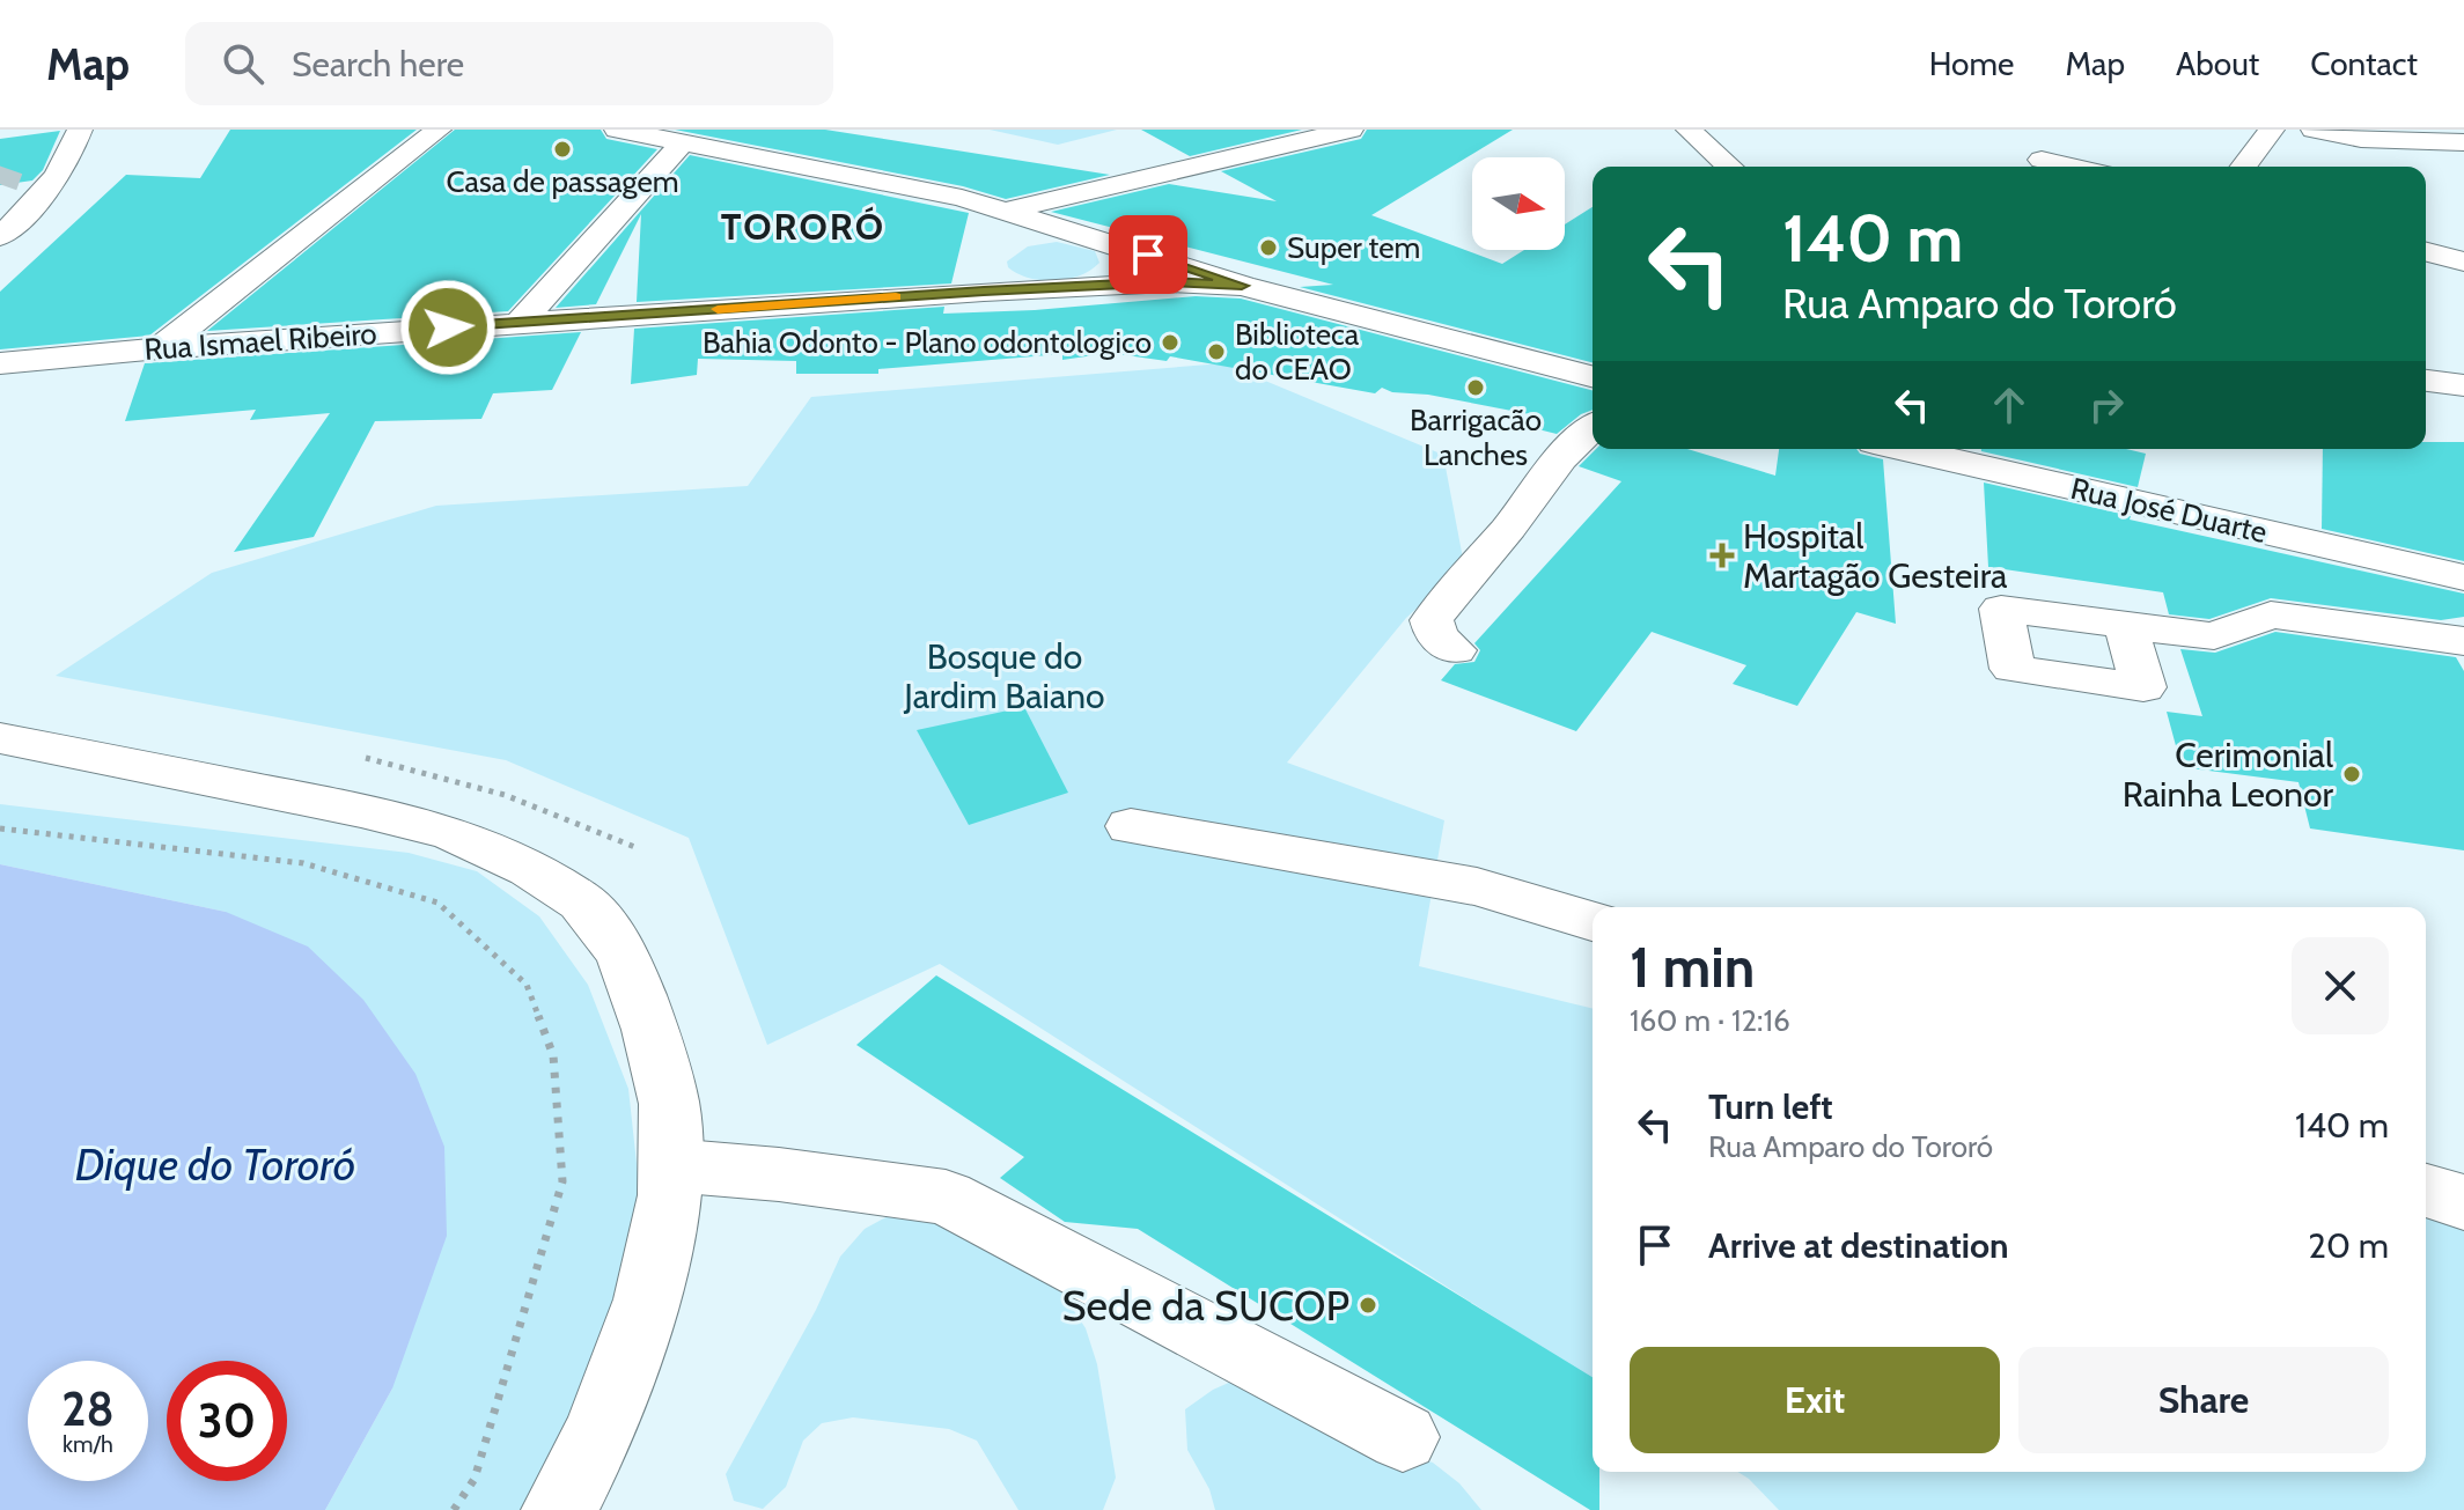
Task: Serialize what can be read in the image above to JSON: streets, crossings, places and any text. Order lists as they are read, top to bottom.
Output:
{
  "streets": {
    "street": ["Rua Ismael Ribeiro", "Rua José Duarte"]
  },
  "districts": ["TORORÓ"],
  "water": ["Dique do Tororó"],
  "parks": ["Bosque do Jardim Baiano"],
  "places": {
    "other": [
      "Casa de passagem",
      "Super tem",
      "Bahia Odonto - Plano odontologico",
      "Biblioteca do CEAO",
      "Barrigacão Lanches",
      "Cerimonial Rainha Leonor",
      "Sede da SUCOP"
    ],
    "health": ["Hospital Martagão Gesteira"]
  },
  "north": "right",
  "page": {
    "header": "Map",
    "search": "Search here",
    "nav": [
      "Home",
      "Map",
      "About",
      "Contact"
    ],
    "turn": ["140 m", "Rua Amparo do Tororó"],
    "heading": ["1 min", "160 m · 12:16"],
    "list": [
      {
        "name": "Turn left",
        "note": "Rua Amparo do Tororó",
        "value": "140 m"
      },
      {
        "name": "Arrive at destination",
        "value": "20 m"
      }
    ],
    "buttons": ["Exit", "Share"],
    "speed": "28 km/h",
    "limit": "30"
  }
}
